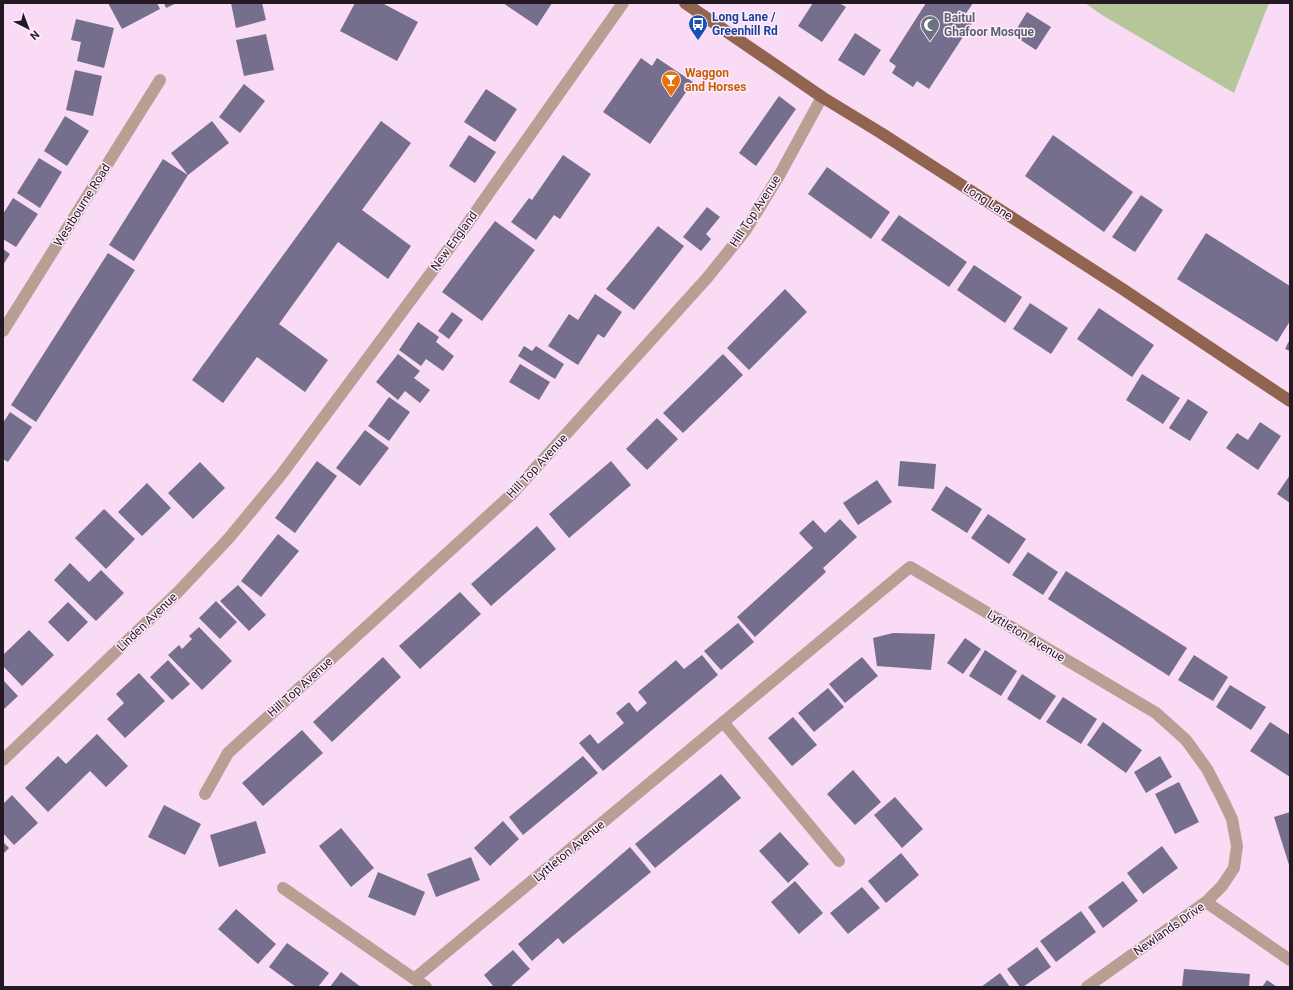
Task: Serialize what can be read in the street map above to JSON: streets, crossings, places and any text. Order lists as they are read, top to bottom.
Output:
{
  "streets": {
    "main road": ["Long Lane"],
    "street": [
      "Westbourne Road",
      "Hill Top Avenue",
      "New England",
      "Linden Avenue",
      "Lyttleton Avenue",
      "Newlands Drive"
    ]
  },
  "crossings": [
    ["Long Lane", "Hill Top Avenue"],
    ["New England", "Linden Avenue"],
    ["Lyttleton Avenue", "Newlands Drive"]
  ],
  "places": {
    "bus stop": ["Long Lane / Greenhill Rd"],
    "mosque": ["Baitul Ghafoor Mosque"],
    "bar": ["Waggon and Horses"]
  },
  "north": "bottom right"
}
